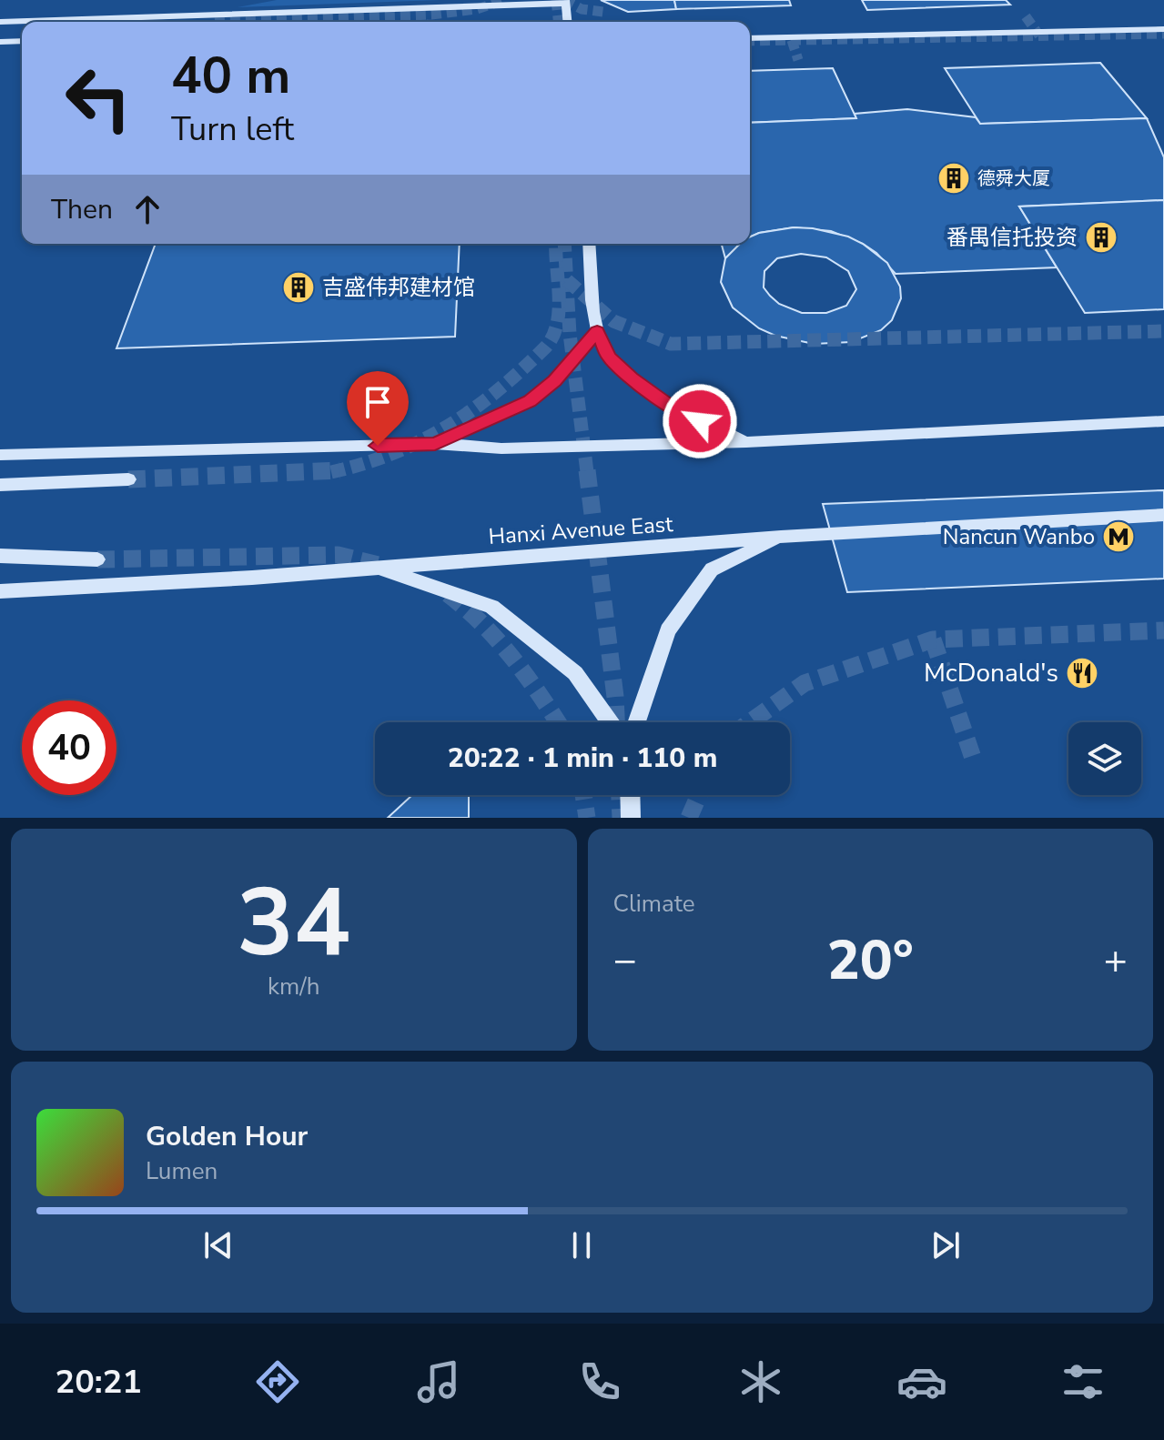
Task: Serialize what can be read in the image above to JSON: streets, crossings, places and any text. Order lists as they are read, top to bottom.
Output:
{
  "streets": {
    "street": ["Hanxi Avenue East"]
  },
  "places": {
    "building": ["德舜大厦", "番禺信托投资", "吉盛伟邦建材馆"],
    "metro station": ["Nancun Wanbo"],
    "restaurant": ["McDonald's"]
  },
  "page": {
    "turn": ["40 m", "Turn left"],
    "then": "Then",
    "limit": "40",
    "trip": "20:22 · 1 min · 110 m",
    "tile": [
      ["34", "km/h"],
      "Climate"
    ],
    "heat": ["−", "20°", "+"],
    "song": ["Golden Hour", "Lumen"],
    "tabs": "20:21"
  }
}
